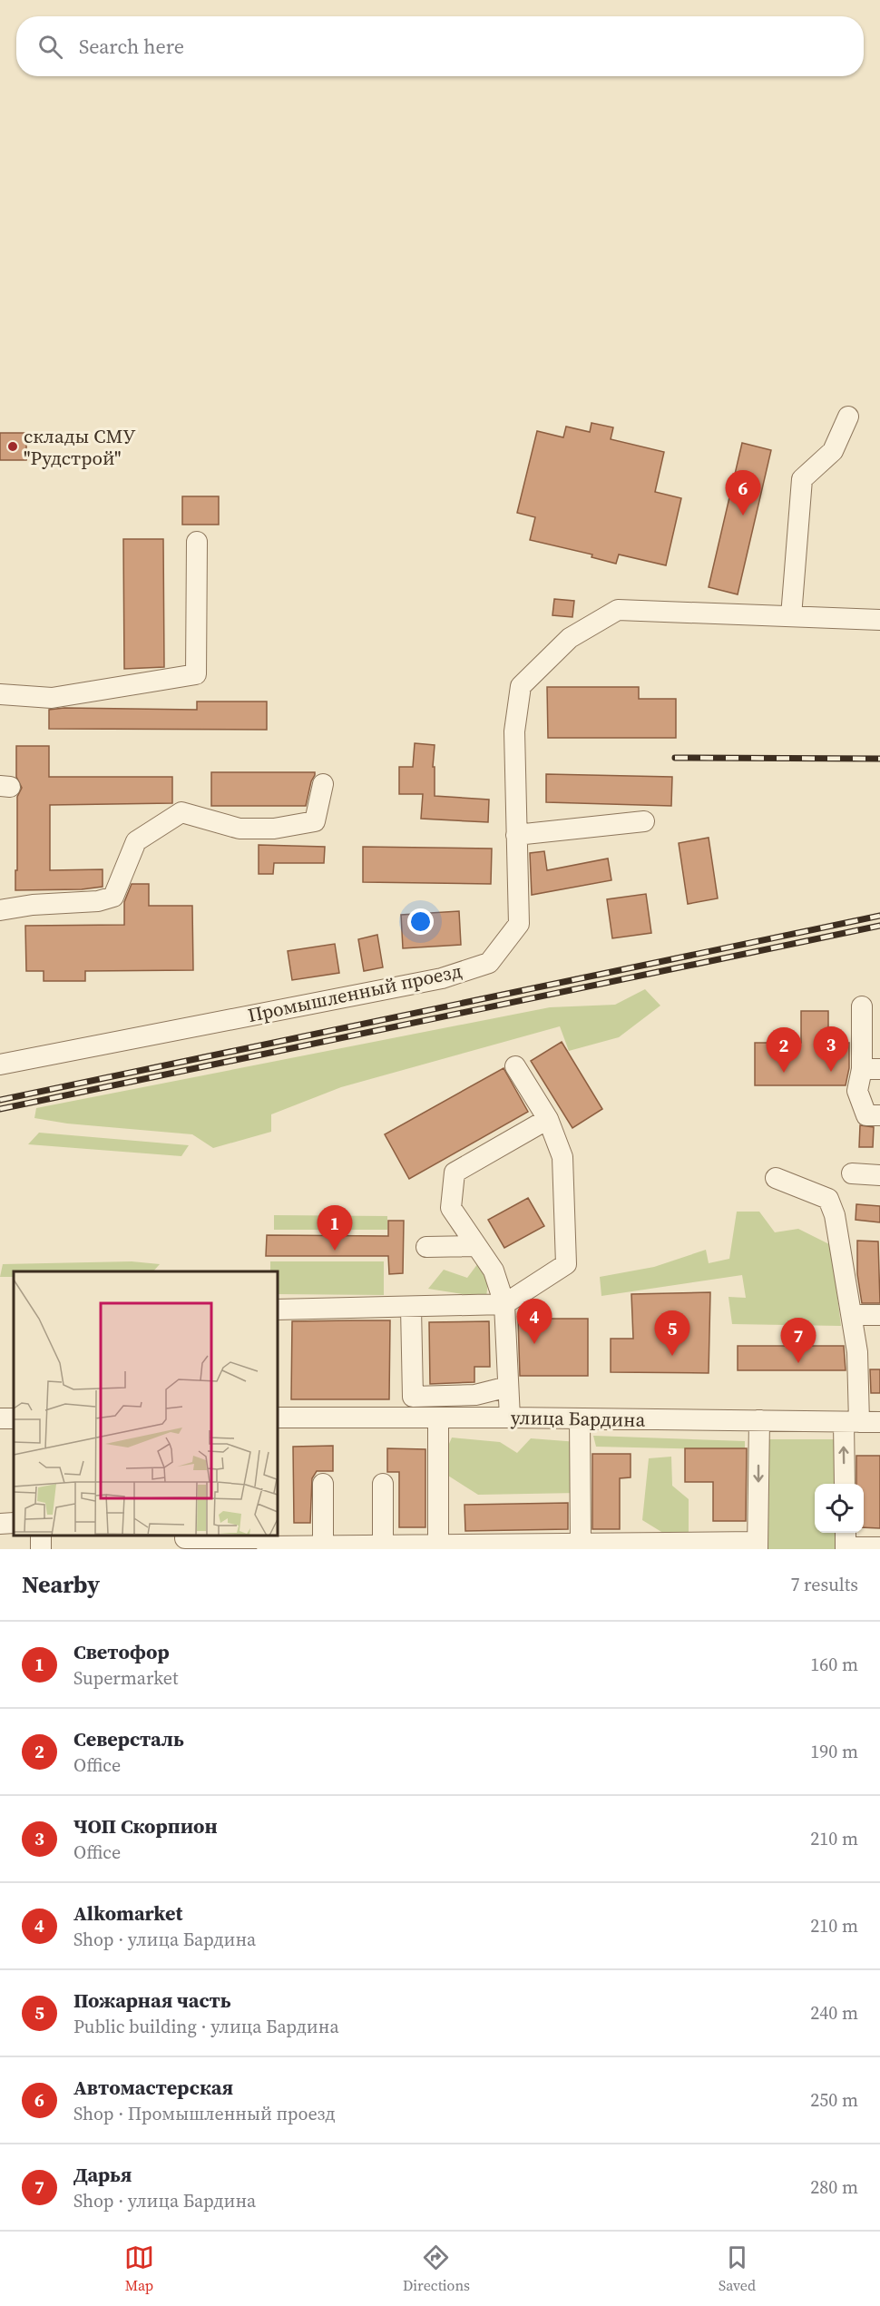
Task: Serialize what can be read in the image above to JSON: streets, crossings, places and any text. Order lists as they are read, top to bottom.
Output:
{
  "streets": {
    "street": ["Промышленный проезд", "улица Бардина"]
  },
  "places": ["склады СМУ \"Рудстрой\""],
  "page": {
    "search": "Search here",
    "pins": [
      "6",
      "3",
      "2",
      "1",
      "4",
      "5",
      "7"
    ],
    "heading": ["Nearby", "7 results"],
    "list": [
      {
        "mark": "1",
        "name": "Светофор",
        "note": "Supermarket",
        "value": "160 m"
      },
      {
        "mark": "2",
        "name": "Северсталь",
        "note": "Office",
        "value": "190 m"
      },
      {
        "mark": "3",
        "name": "ЧОП Скорпион",
        "note": "Office",
        "value": "210 m"
      },
      {
        "mark": "4",
        "name": "Alkomarket",
        "note": "Shop · улица Бардина",
        "value": "210 m"
      },
      {
        "mark": "5",
        "name": "Пожарная часть",
        "note": "Public building · улица Бардина",
        "value": "240 m"
      },
      {
        "mark": "6",
        "name": "Автомастерская",
        "note": "Shop · Промышленный проезд",
        "value": "250 m"
      },
      {
        "mark": "7",
        "name": "Дарья",
        "note": "Shop · улица Бардина",
        "value": "280 m"
      }
    ],
    "nav": ["Map", "Directions", "Saved"]
  }
}
